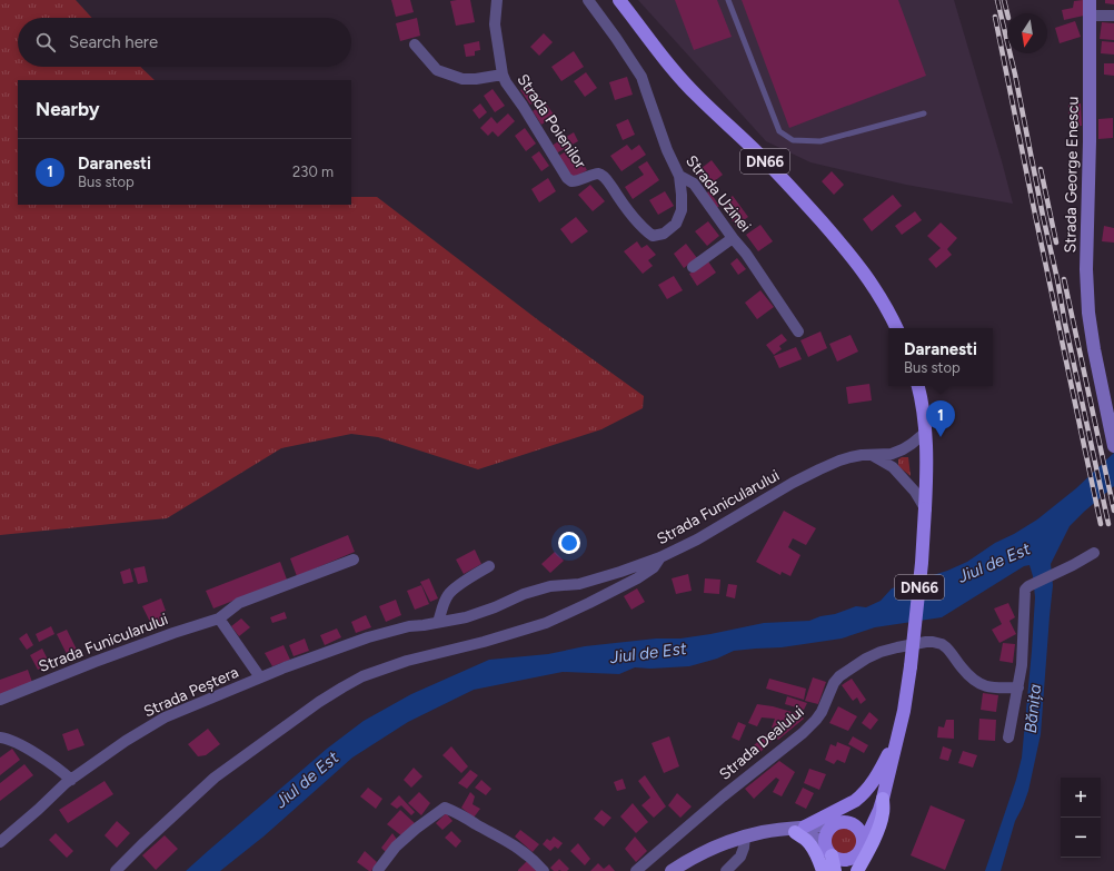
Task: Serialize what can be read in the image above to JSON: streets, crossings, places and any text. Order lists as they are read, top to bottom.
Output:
{
  "streets": {
    "highway": ["DN66"],
    "street": [
      "Strada Poienilor",
      "Strada George Enescu",
      "Strada Uzinei",
      "Strada Funicularului",
      "Strada Peștera",
      "Strada Dealului"
    ]
  },
  "crossings": [
    ["Strada Poienilor", "Strada Uzinei"],
    ["DN66", "Strada Funicularului"],
    ["Strada Funicularului", "Strada Peștera"]
  ],
  "water": ["Jiul de Est", "Bănița"],
  "north": "bottom",
  "page": {
    "search": "Search here",
    "heading": "Nearby",
    "list": [
      {
        "mark": "1",
        "name": "Daranesti",
        "note": "Bus stop",
        "value": "230 m"
      }
    ],
    "popup": ["Daranesti", "Bus stop"],
    "pins": "1",
    "map_buttons": ["+", "−"]
  }
}
